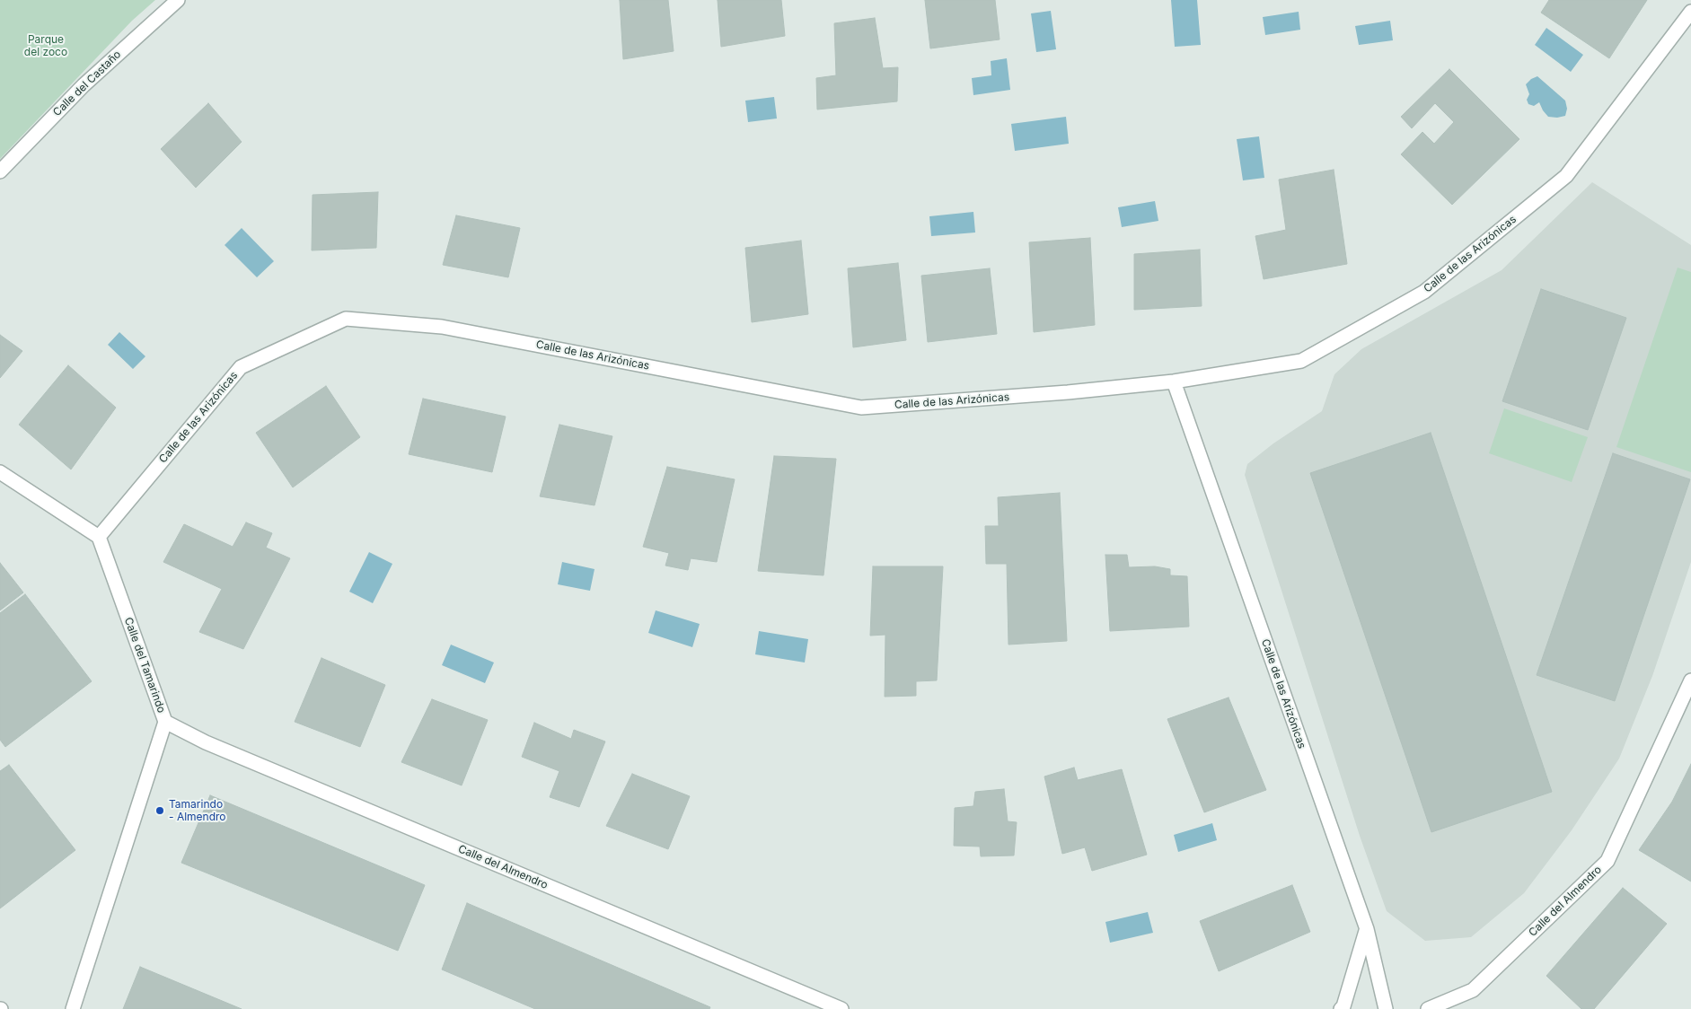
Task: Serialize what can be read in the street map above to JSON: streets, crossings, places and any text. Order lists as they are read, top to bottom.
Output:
{
  "streets": {
    "street": [
      "Calle del Castaño",
      "Calle de las Arizónicas",
      "Calle del Tamarindo",
      "Calle del Almendro"
    ]
  },
  "crossings": [
    ["Calle de las Arizónicas", "Calle del Tamarindo"],
    ["Calle del Tamarindo", "Calle del Almendro"]
  ],
  "parks": ["Parque del zoco"],
  "places": ["Tamarindo - Almendro"]
}
